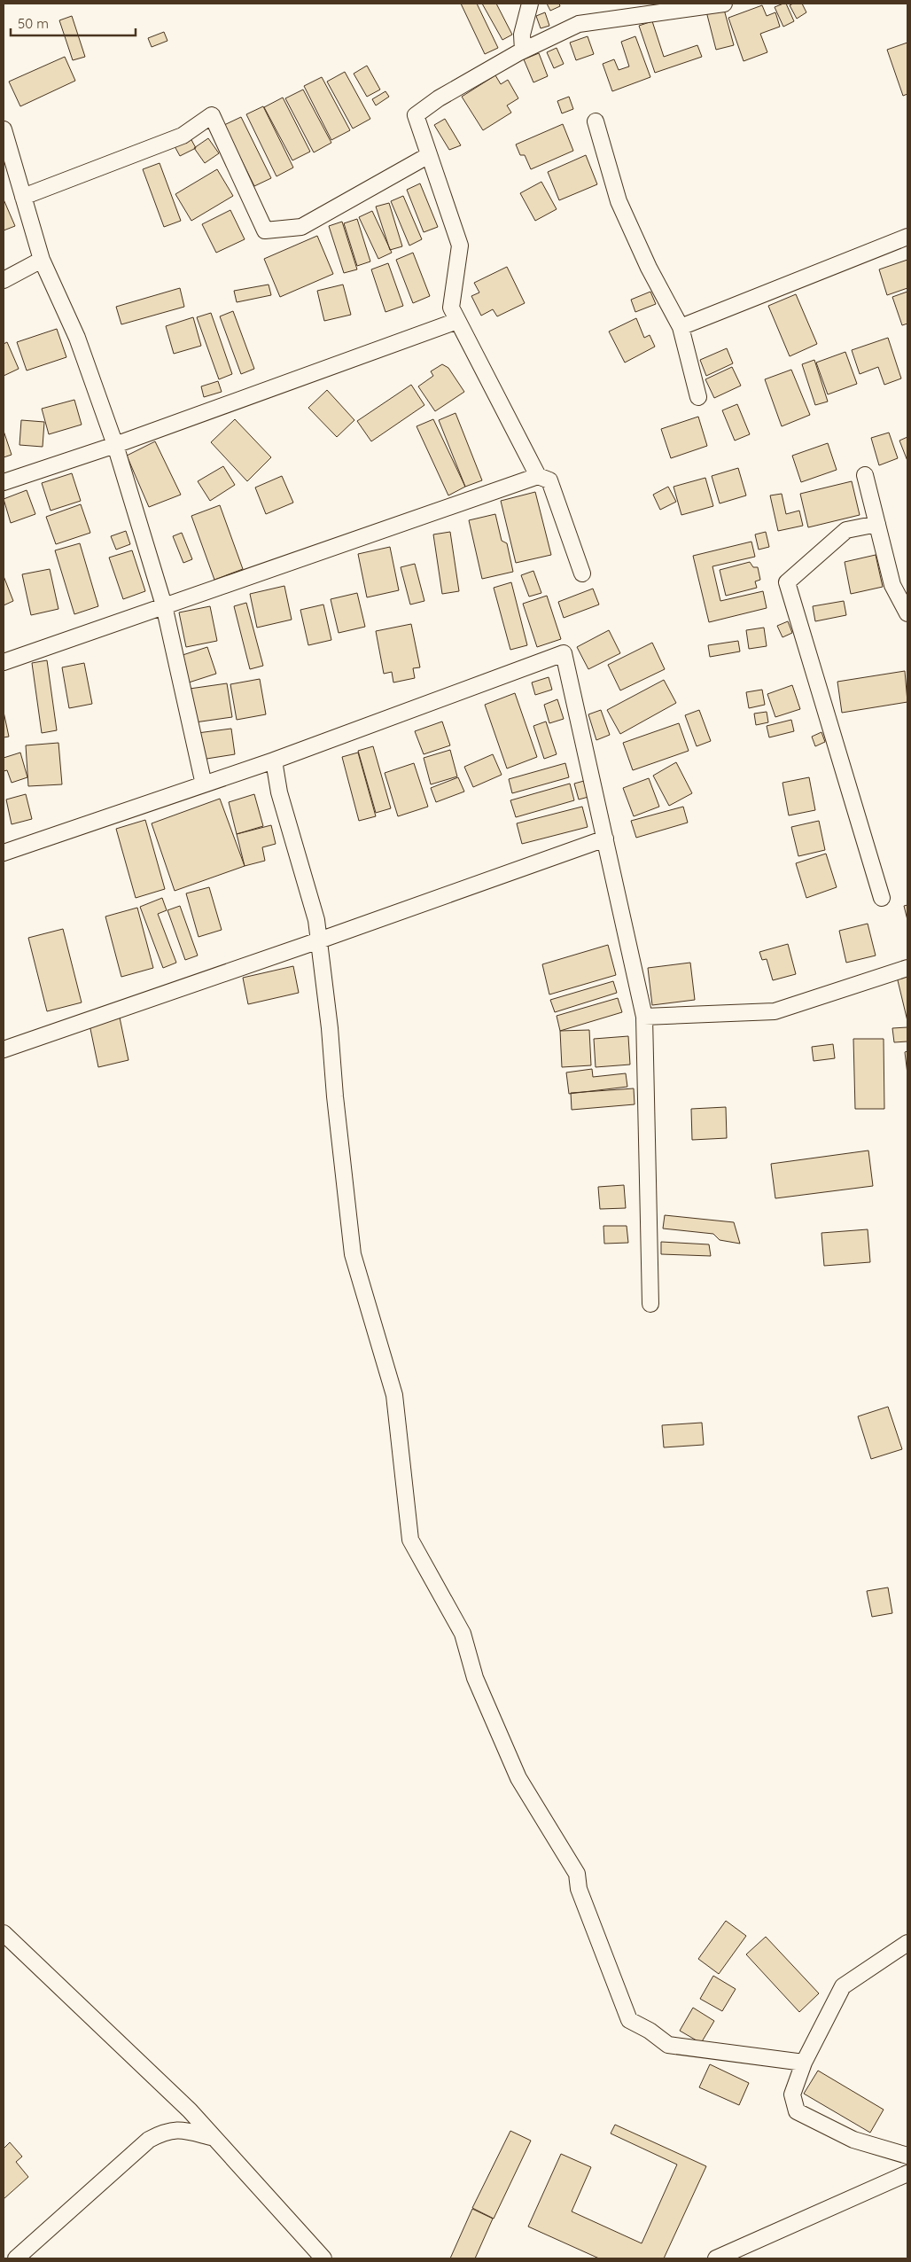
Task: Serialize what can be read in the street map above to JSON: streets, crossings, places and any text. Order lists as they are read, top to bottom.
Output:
{
  "scale_bar": "50 m"
}
